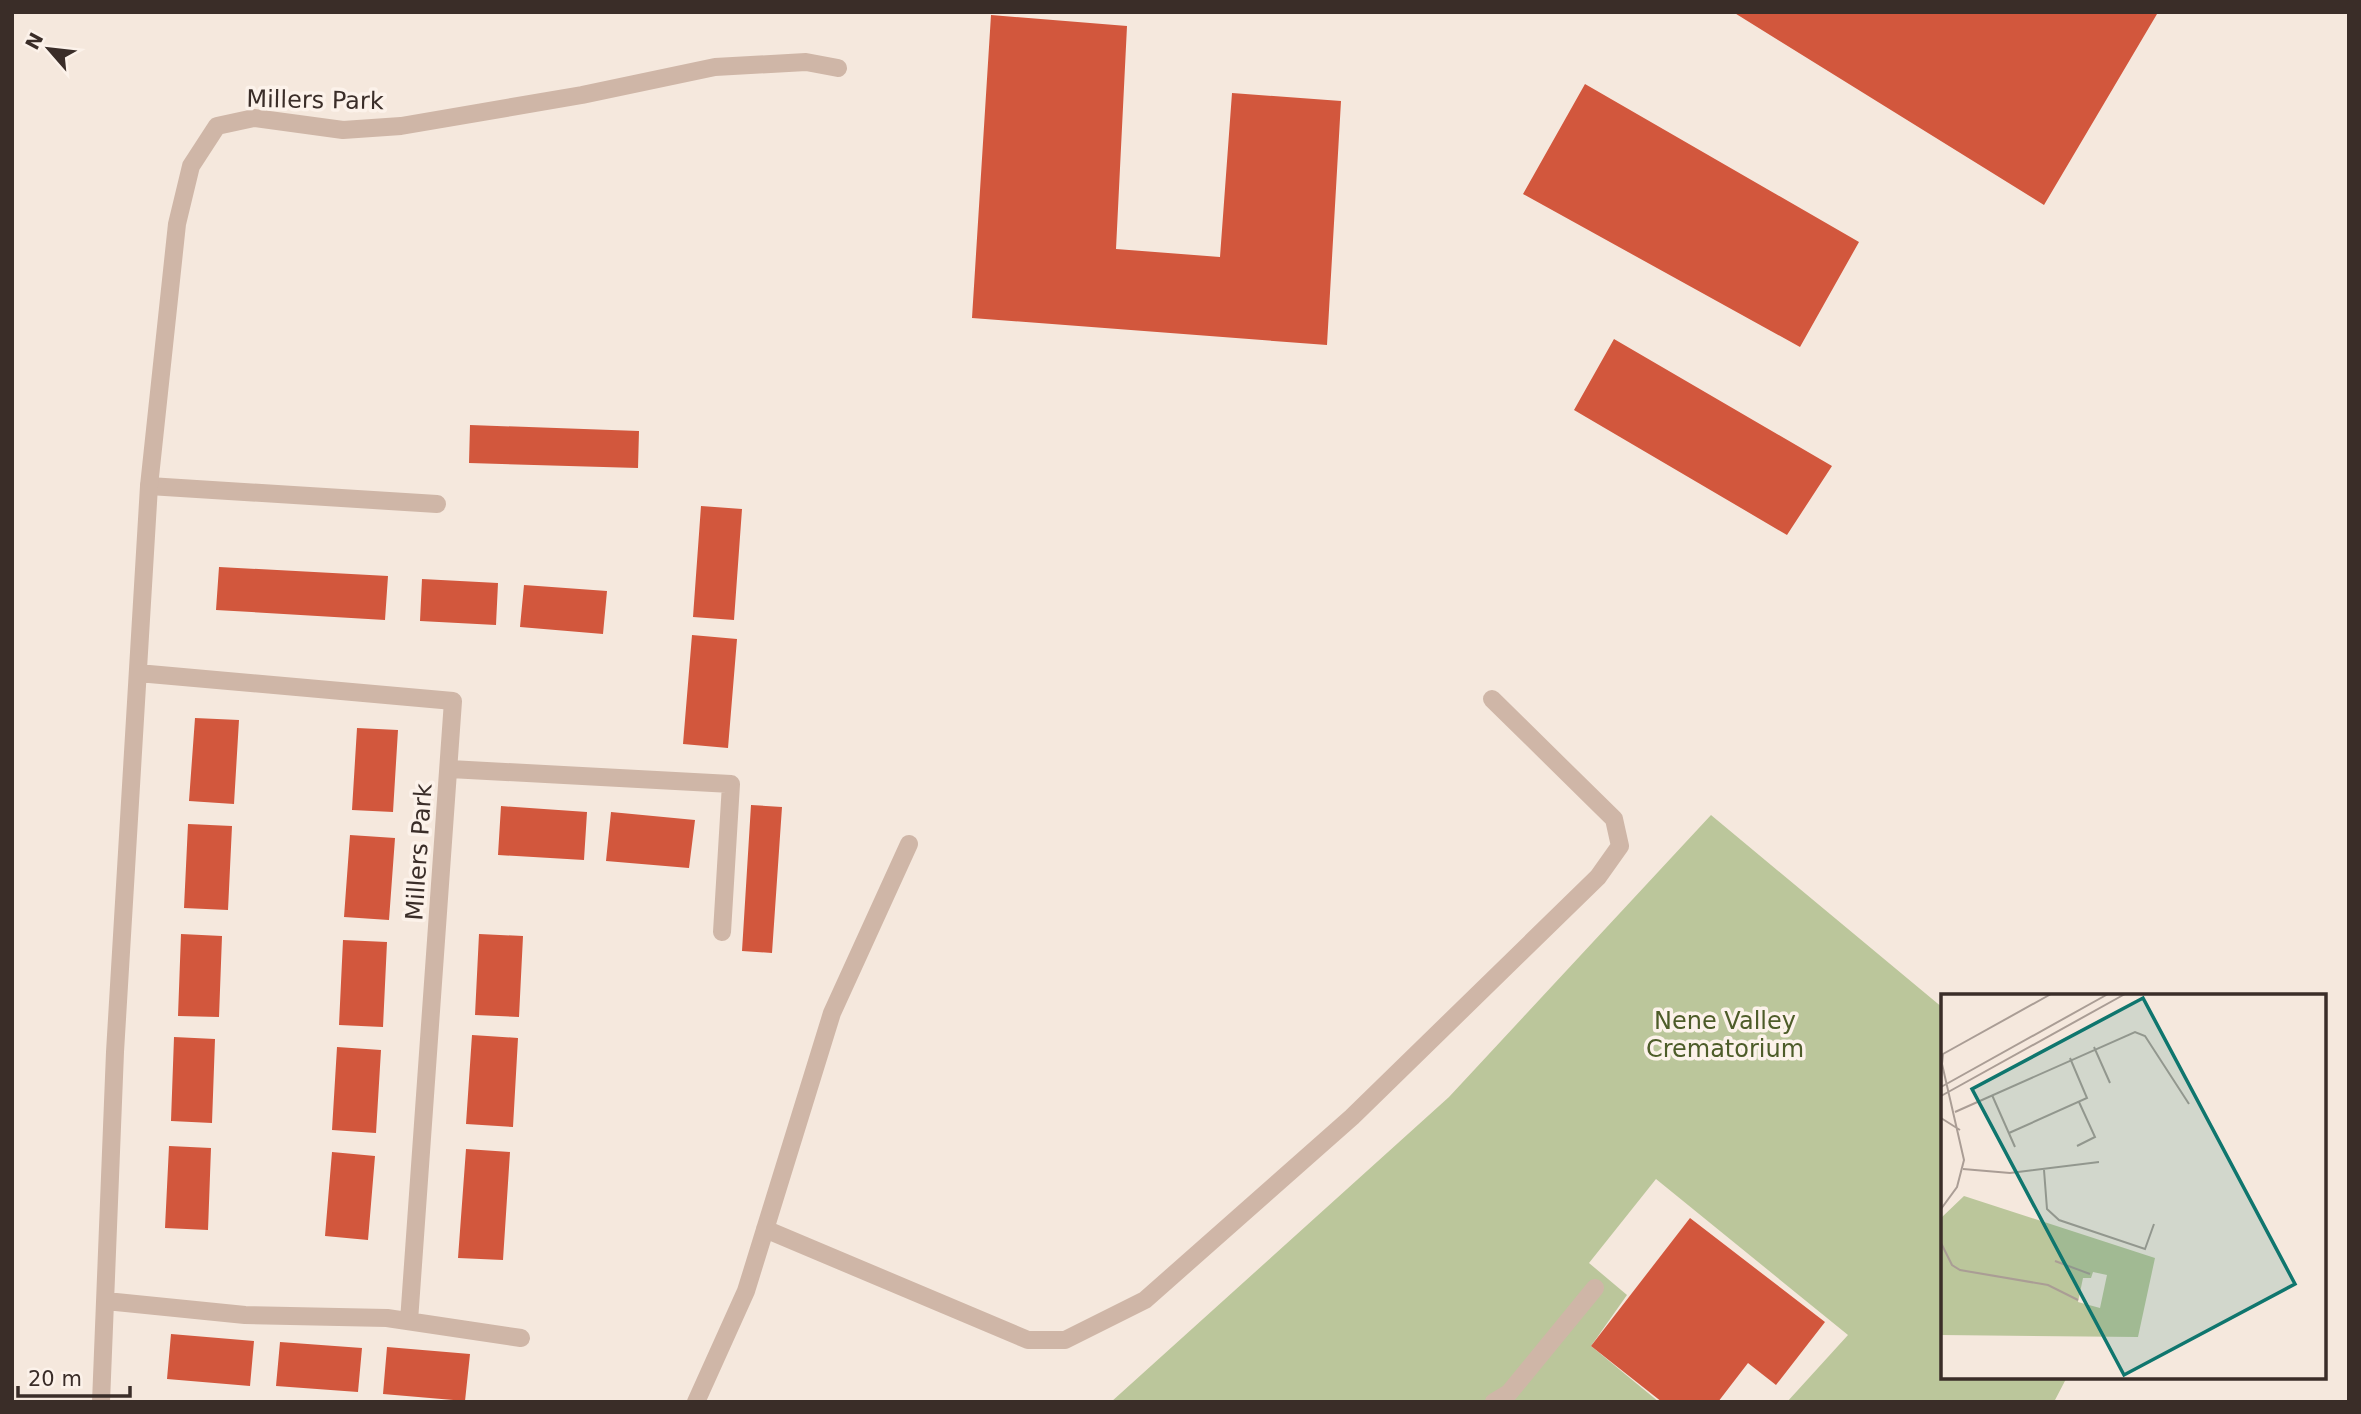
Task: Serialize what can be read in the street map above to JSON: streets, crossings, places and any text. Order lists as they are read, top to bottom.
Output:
{
  "streets": {
    "street": ["Millers Park"]
  },
  "parks": ["Nene Valley Crematorium"],
  "scale_bar": "20 m",
  "north": "top left"
}
